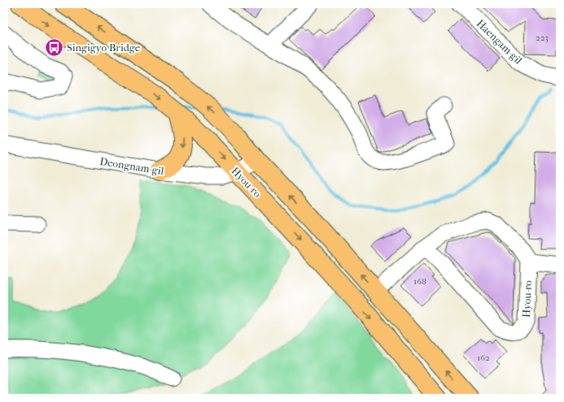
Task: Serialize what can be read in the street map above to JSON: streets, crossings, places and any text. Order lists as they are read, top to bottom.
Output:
{
  "streets": {
    "main road": ["Hyou-ro"],
    "street": ["Haengam-gil", "Deongnam-gil"]
  },
  "crossings": [
    ["Deongnam-gil", "Hyou-ro"]
  ],
  "places": {
    "bus stop": ["Singigyo Bridge"]
  },
  "house_numbers": ["223", "168", "162"]
}
